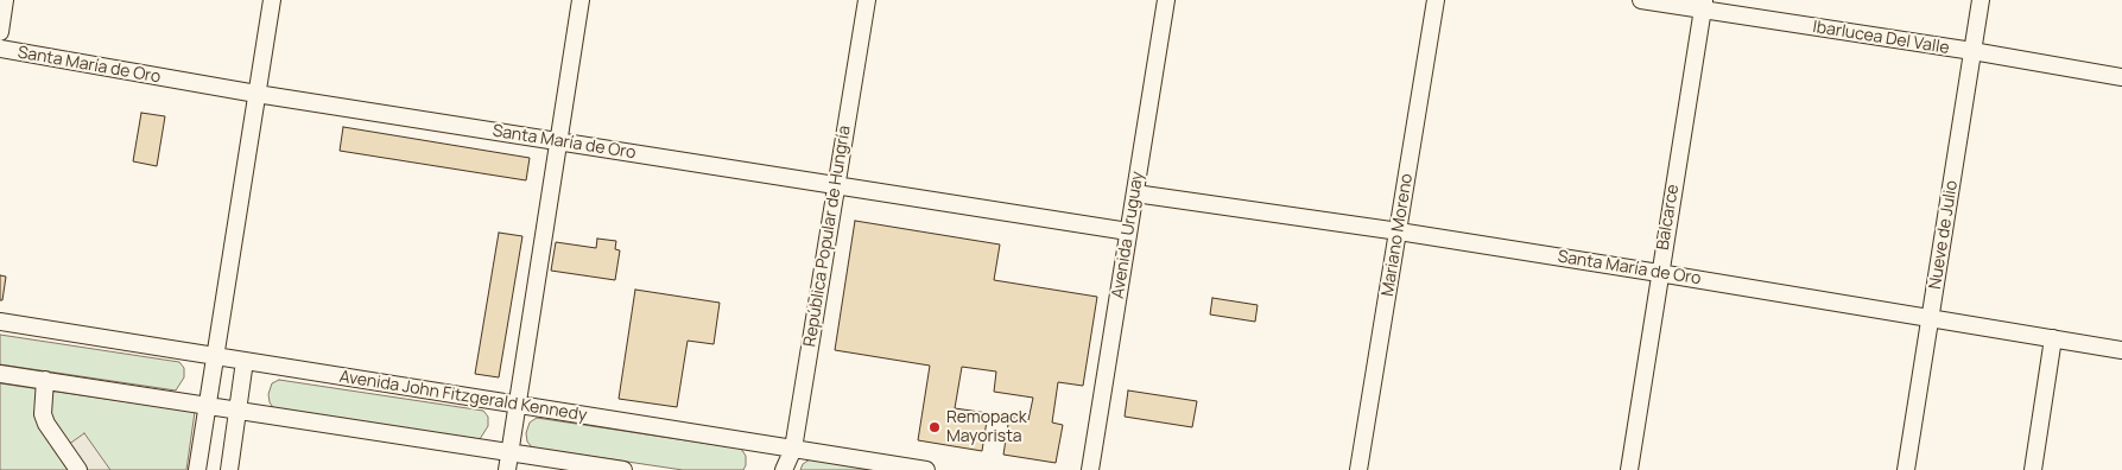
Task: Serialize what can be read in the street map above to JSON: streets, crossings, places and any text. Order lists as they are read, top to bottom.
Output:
{
  "streets": {
    "street": [
      "Ibarlucea Del Valle",
      "Santa María de Oro",
      "Balcarce",
      "Avenida Uruguay",
      "Mariano Moreno",
      "Nueve de Julio",
      "República Popular de Hungría",
      "Avenida John Fitzgerald Kennedy"
    ]
  },
  "crossings": [
    ["Ibarlucea Del Valle", "Balcarce"],
    ["Ibarlucea Del Valle", "Nueve de Julio"],
    ["Santa María de Oro", "Balcarce"],
    ["Santa María de Oro", "Avenida Uruguay"],
    ["Santa María de Oro", "Mariano Moreno"],
    ["Santa María de Oro", "Nueve de Julio"],
    ["Santa María de Oro", "República Popular de Hungría"],
    ["República Popular de Hungría", "Avenida John Fitzgerald Kennedy"]
  ],
  "places": ["Remopack Mayorista"]
}
